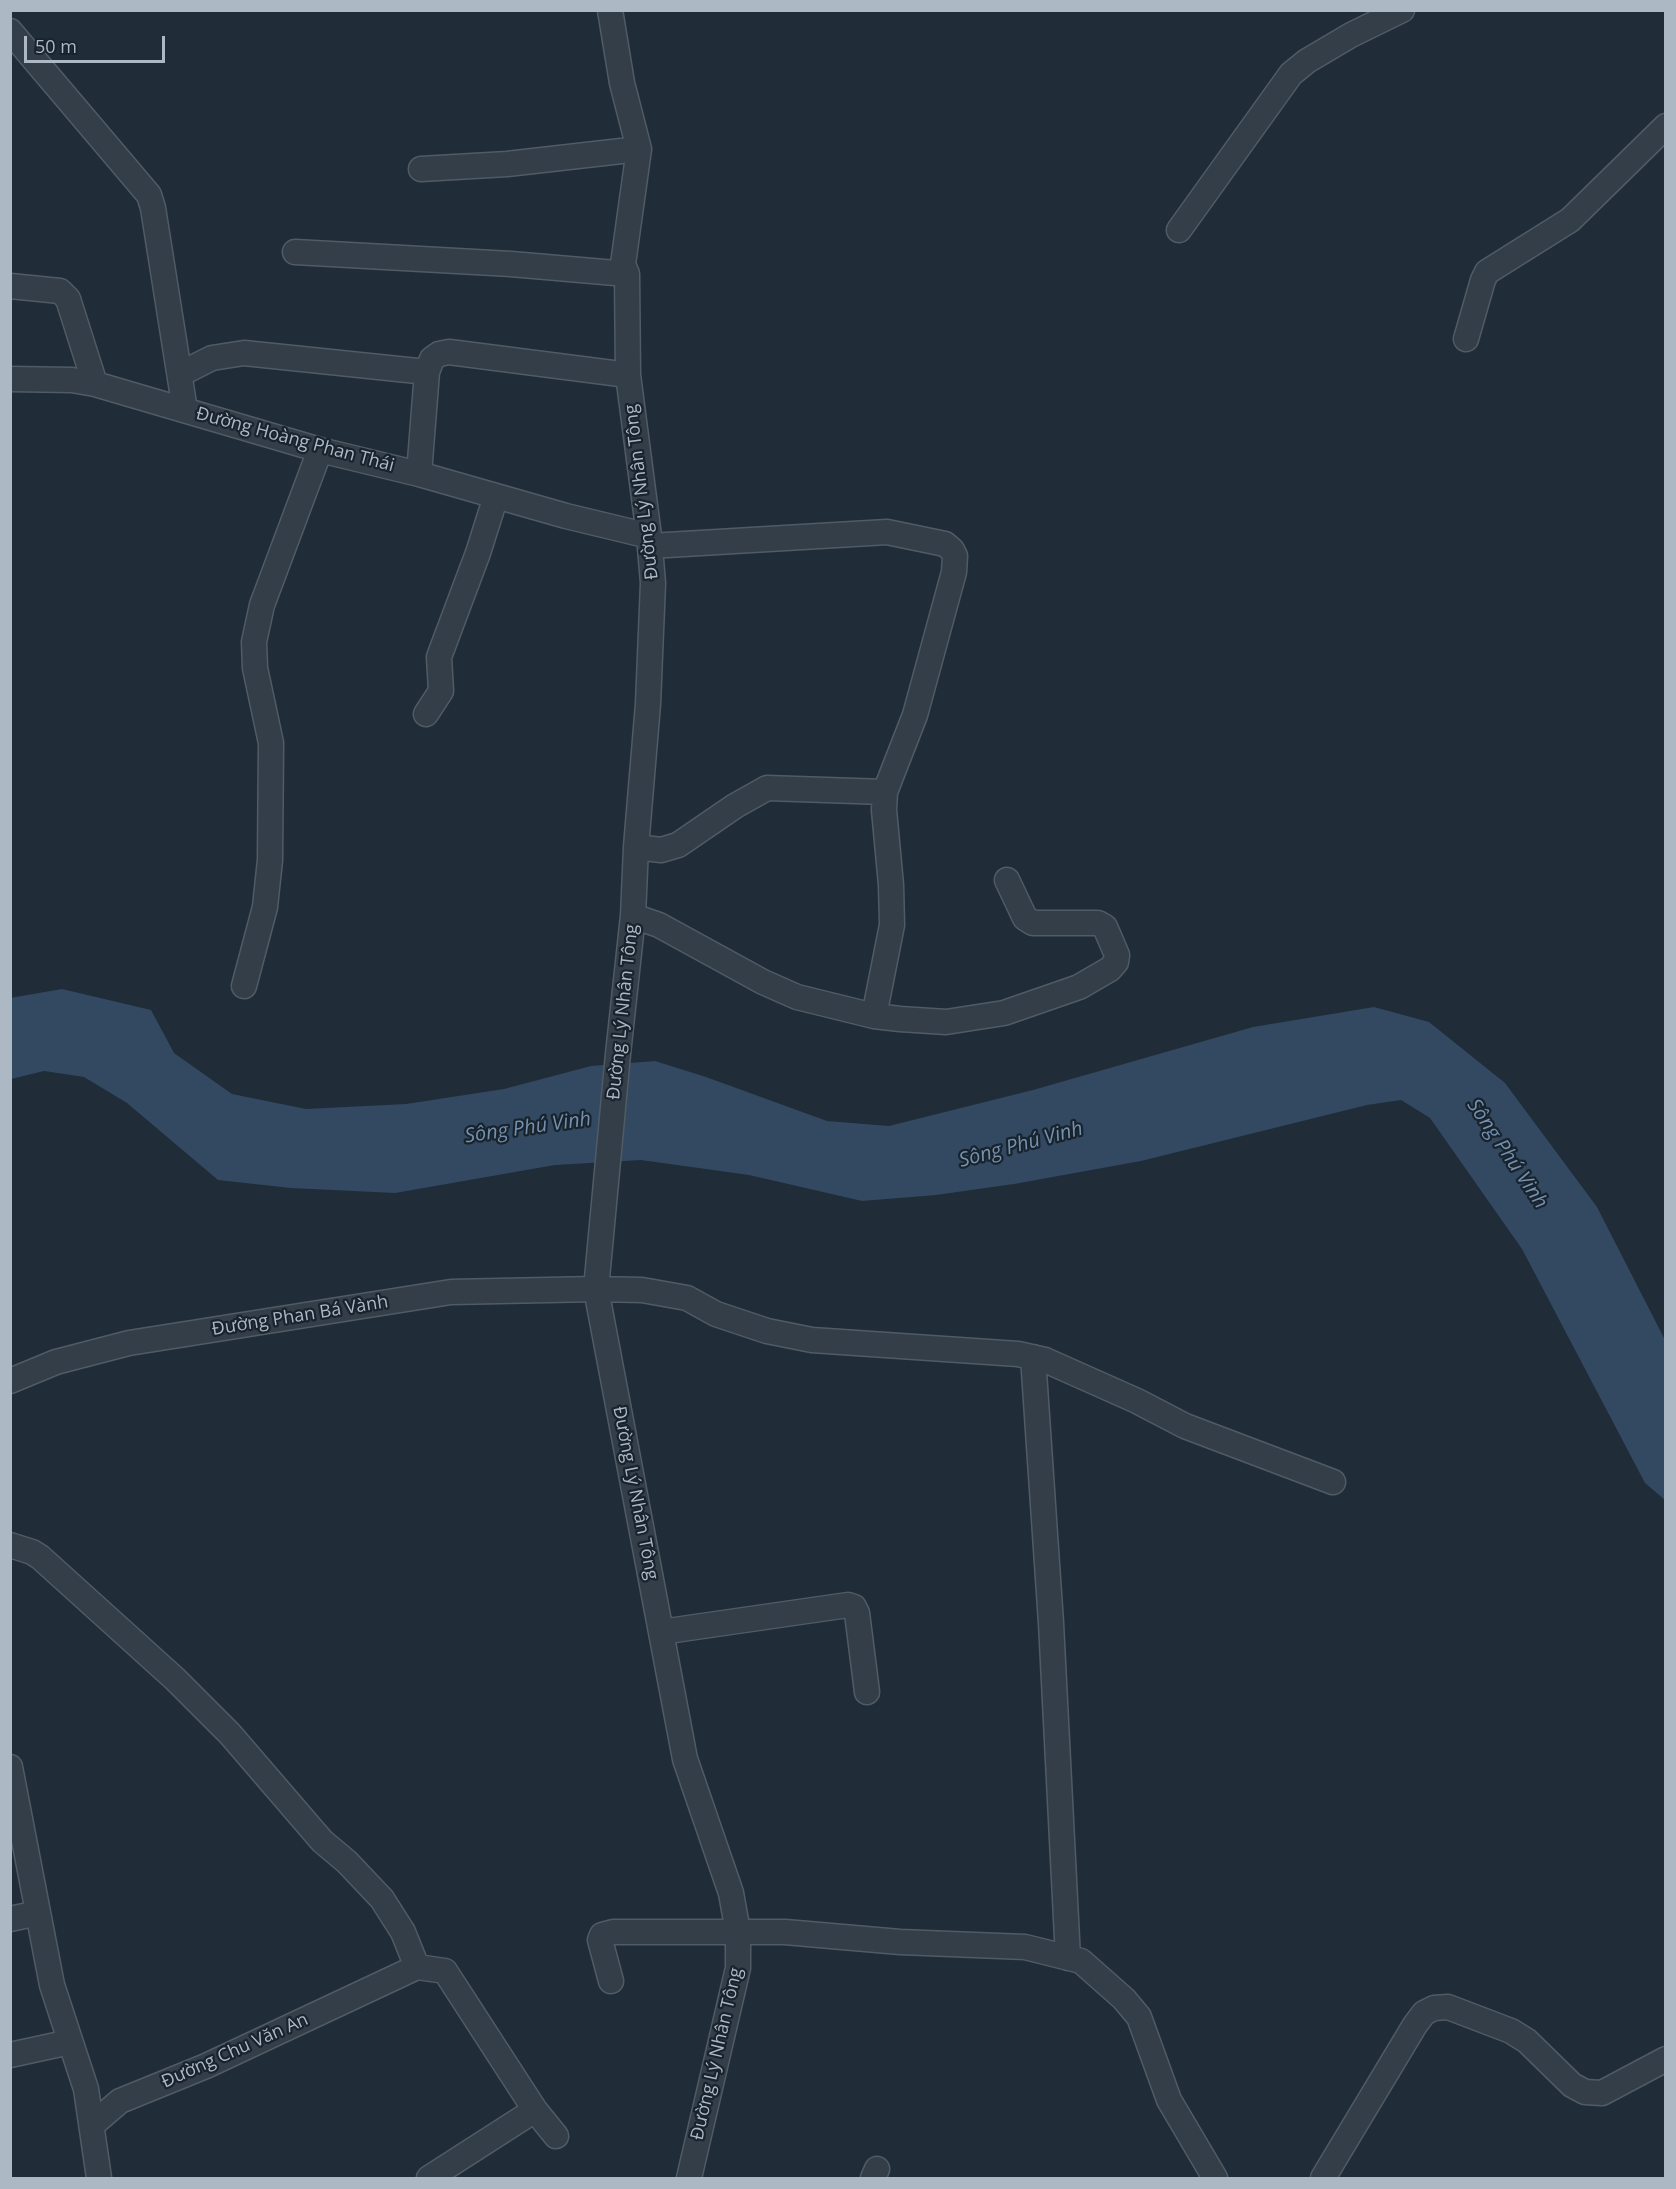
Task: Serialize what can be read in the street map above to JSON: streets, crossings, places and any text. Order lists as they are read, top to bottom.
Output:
{
  "streets": {
    "street": [
      "Đường Hoàng Phan Thái",
      "Đường Lý Nhân Tông",
      "Đường Phan Bá Vành",
      "Đường Chu Văn An"
    ]
  },
  "crossings": [
    ["Đường Hoàng Phan Thái", "Đường Lý Nhân Tông"],
    ["Đường Lý Nhân Tông", "Đường Phan Bá Vành"]
  ],
  "water": ["Sông Phú Vinh"],
  "scale_bar": "50 m"
}
